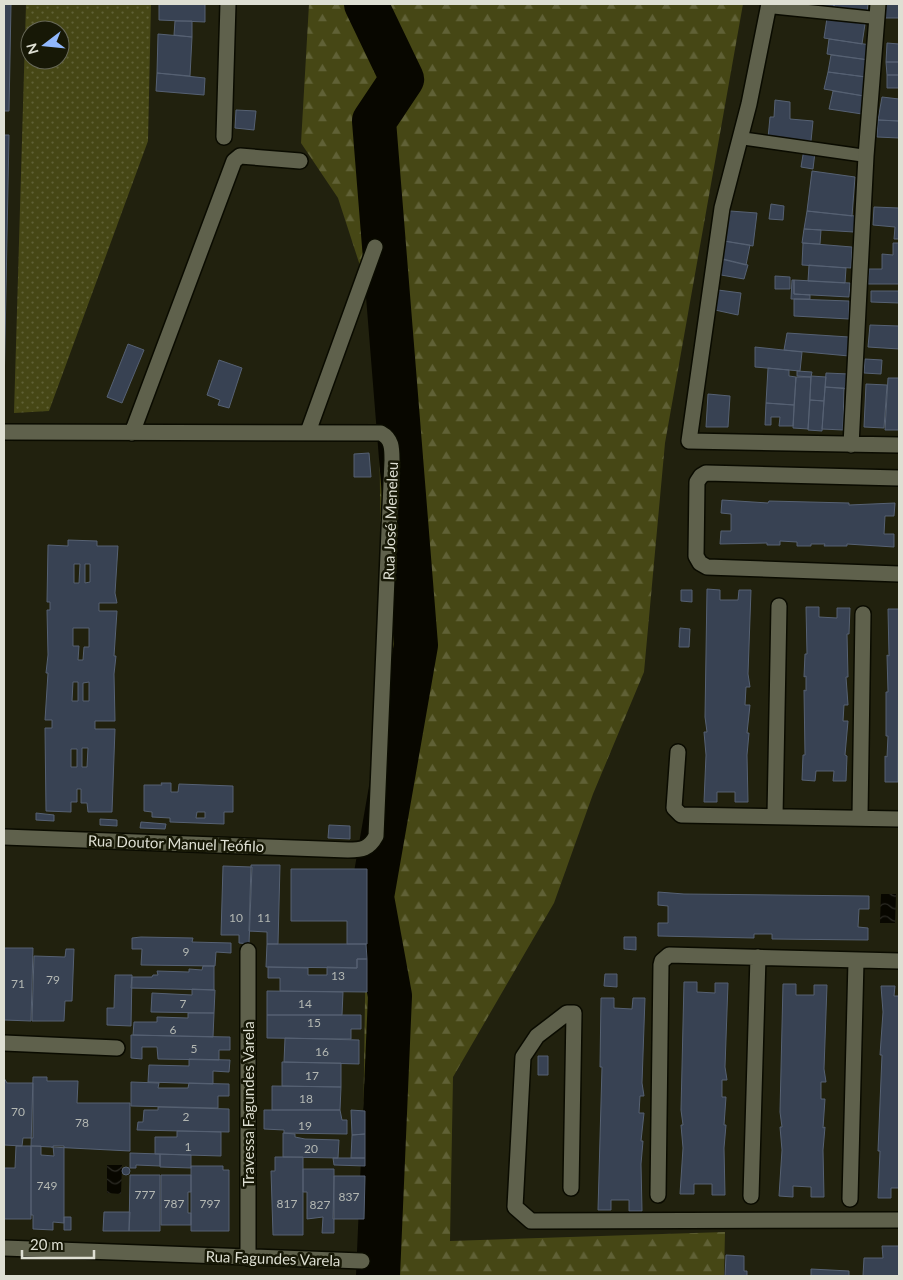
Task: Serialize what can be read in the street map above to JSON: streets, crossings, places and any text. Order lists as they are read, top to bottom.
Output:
{
  "streets": {
    "street": [
      "Rua José Meneleu",
      "Rua Doutor Manuel Teófilo",
      "Travessa Fagundes Varela",
      "Rua Fagundes Varela"
    ]
  },
  "crossings": [
    ["Rua José Meneleu", "Rua Doutor Manuel Teófilo"],
    ["Travessa Fagundes Varela", "Rua Fagundes Varela"]
  ],
  "house_numbers": [
    "10",
    "11",
    "9",
    "13",
    "79",
    "71",
    "7",
    "14",
    "15",
    "6",
    "5",
    "16",
    "17",
    "18",
    "70",
    "2",
    "78",
    "19",
    "1",
    "20",
    "749",
    "777",
    "837",
    "787",
    "797",
    "817",
    "827"
  ],
  "scale_bar": "20 m",
  "north": "left"
}
